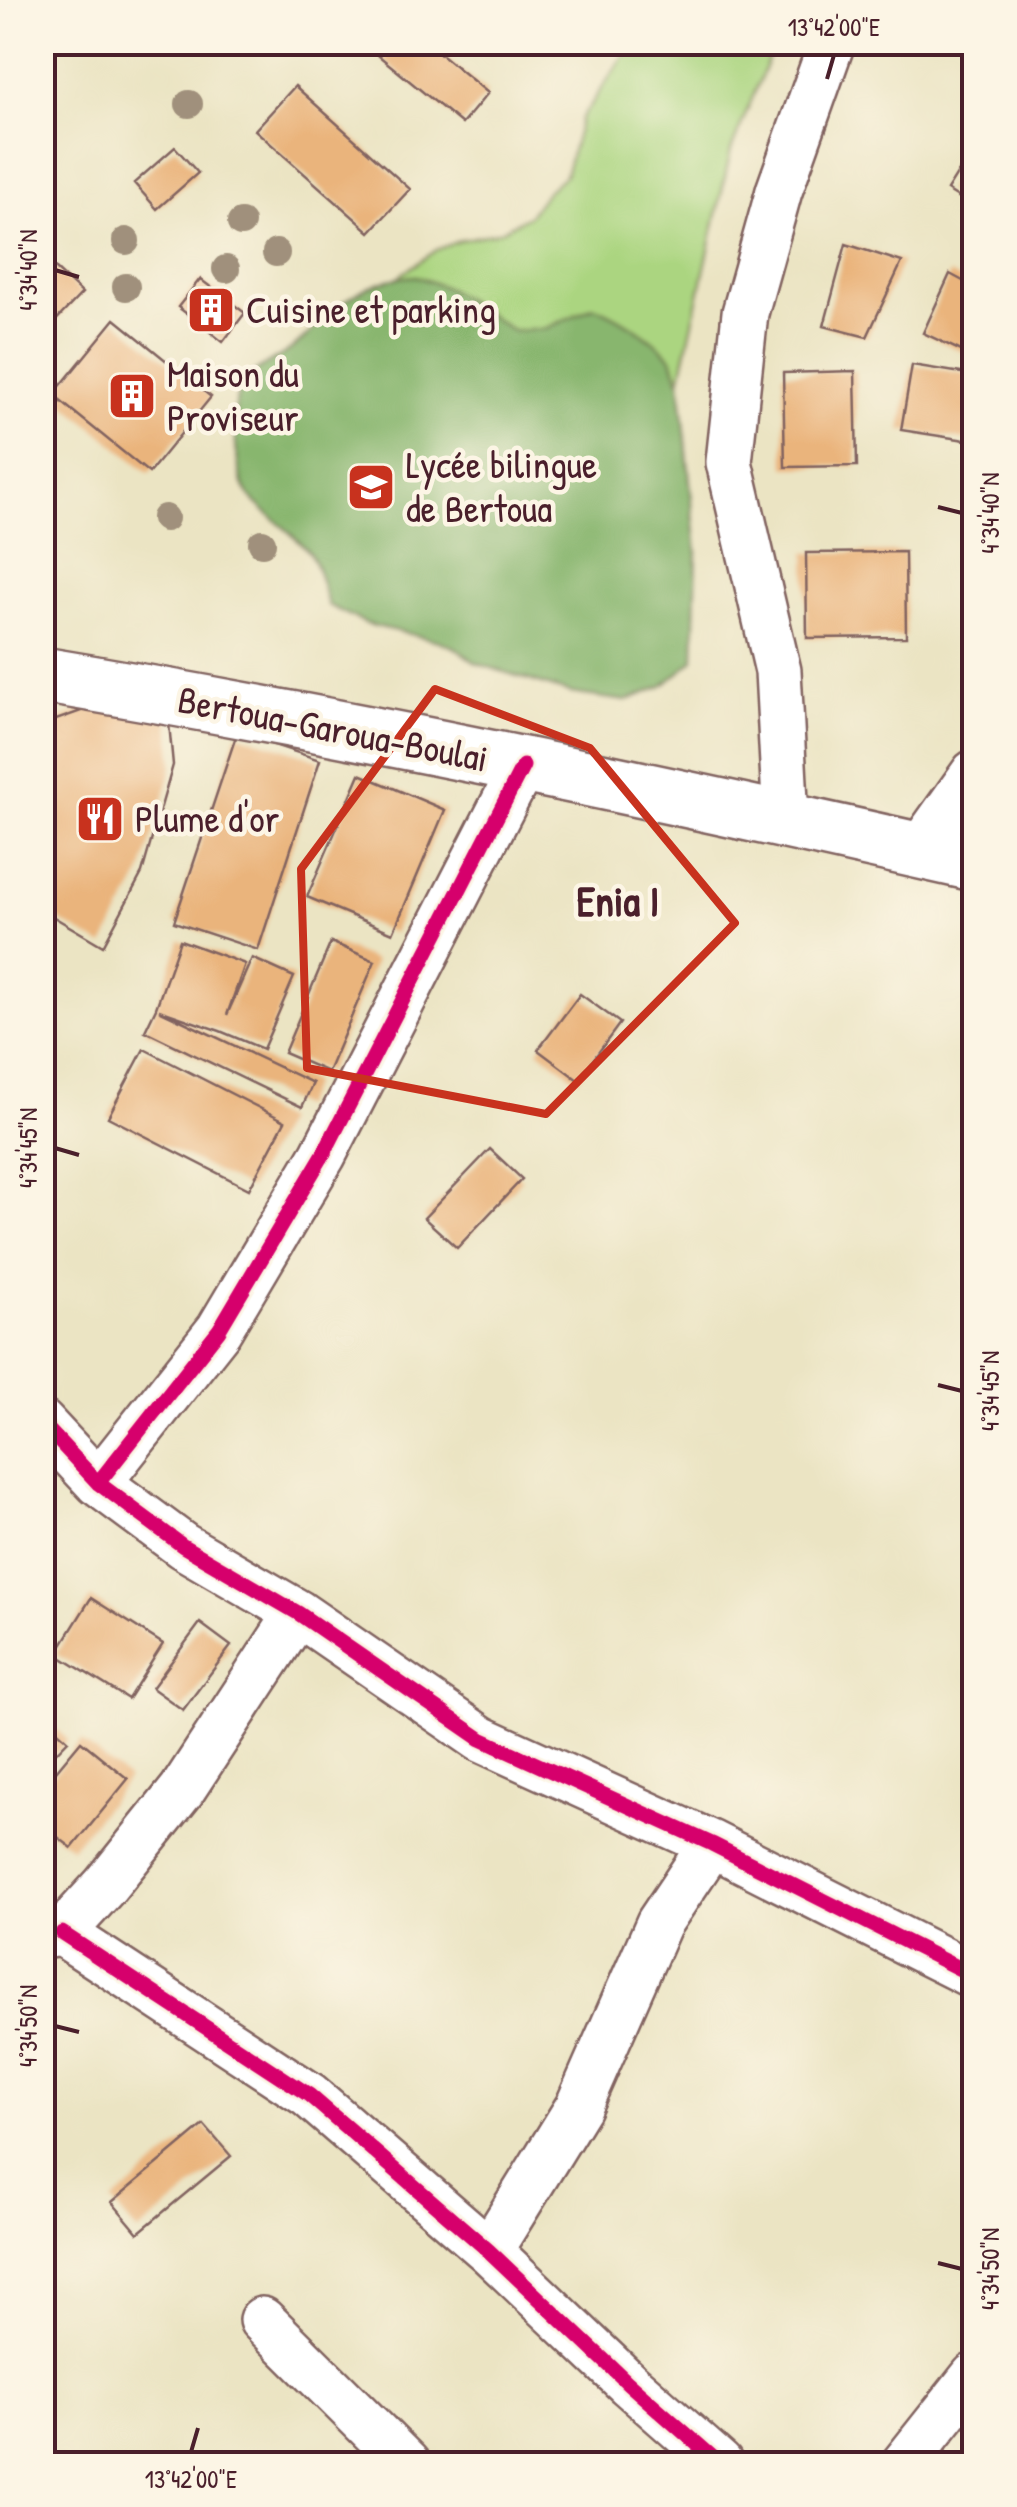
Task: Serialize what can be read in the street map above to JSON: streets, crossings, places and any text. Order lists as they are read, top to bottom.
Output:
{
  "streets": {
    "highway": ["Bertoua-Garoua-Boulai"]
  },
  "districts": ["Enia I"],
  "places": {
    "building": ["Cuisine et parking", "Maison du Proviseur"],
    "school or university": ["Lycée bilingue de Bertoua"],
    "restaurant": ["Plume d'or"]
  },
  "coordinates": [
    "13°42'00\"E",
    "4°34'40\"N",
    "4°34'45\"N",
    "4°34'50\"N"
  ]
}
